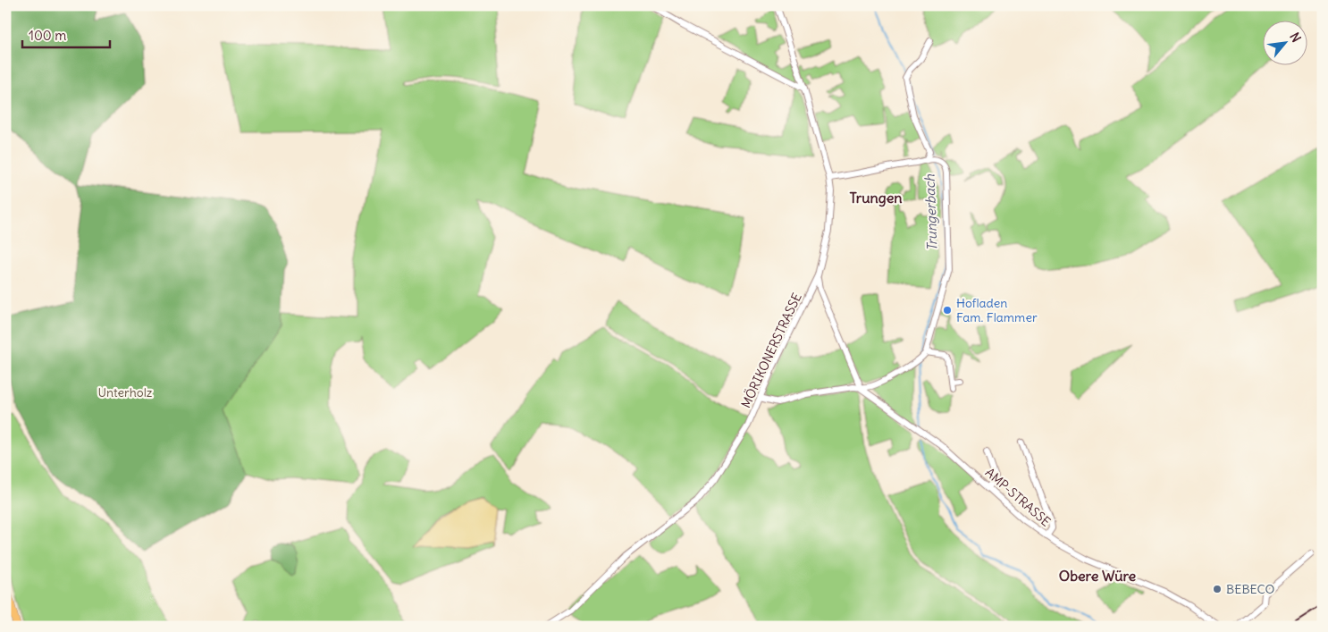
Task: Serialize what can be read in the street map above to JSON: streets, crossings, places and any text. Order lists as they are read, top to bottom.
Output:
{
  "streets": {
    "street": ["MÖRIKONERSTRASSE", "AMP-STRASSE"]
  },
  "districts": ["Trungen", "Obere Würe"],
  "water": ["Trungerbach"],
  "parks": ["Unterholz"],
  "places": ["Hofladen Fam. Flammer", "BEBECO"],
  "scale_bar": "100 m",
  "north": "top right"
}
